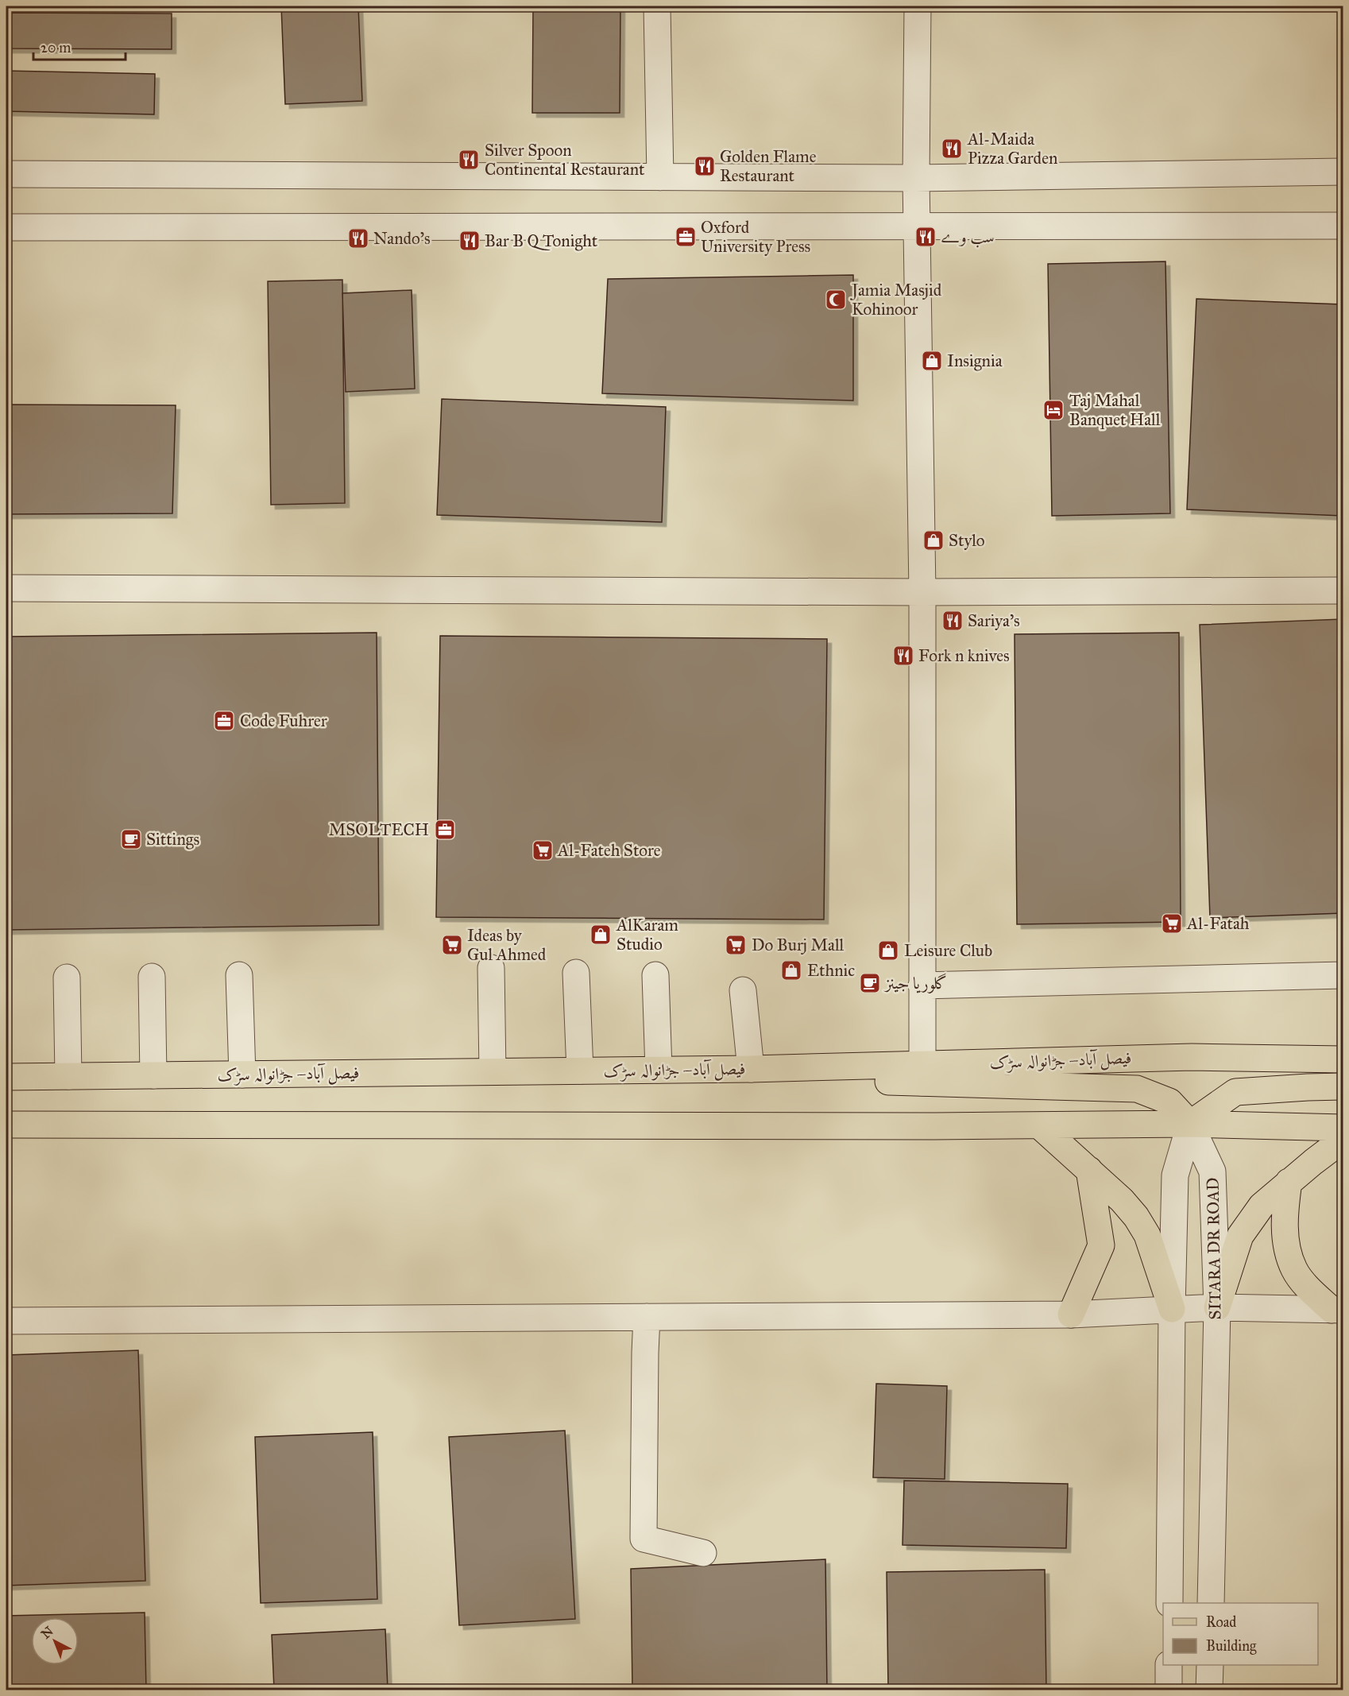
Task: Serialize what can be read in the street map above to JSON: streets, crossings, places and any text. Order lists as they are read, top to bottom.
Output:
{
  "streets": {
    "main road": ["فیصل آباد– جڑانوالہ سڑک"],
    "street": ["SITARA DR ROAD"]
  },
  "places": {
    "restaurant": [
      "Al-Maida Pizza Garden",
      "Silver Spoon Continental Restaurant",
      "Golden Flame Restaurant",
      "سب وے",
      "Nando’s",
      "Bar B Q Tonight",
      "Sariya’s",
      "Fork n knives"
    ],
    "office": ["Oxford University Press", "Code Fuhrer", "MSOLTECH"],
    "mosque": ["Jamia Masjid Kohinoor"],
    "shop": [
      "Insignia",
      "Stylo",
      "AlKaram Studio",
      "Leisure Club",
      "Ethnic"
    ],
    "hotel": ["Taj Mahal Banquet Hall"],
    "cafe": ["Sittings", "گلوریا جینز"],
    "supermarket": [
      "Al-Fateh Store",
      "Al-Fatah",
      "Ideas by Gul Ahmed",
      "Do Burj Mall"
    ]
  },
  "legend": ["Road", "Building"],
  "scale_bar": "20 m",
  "north": "top left"
}
